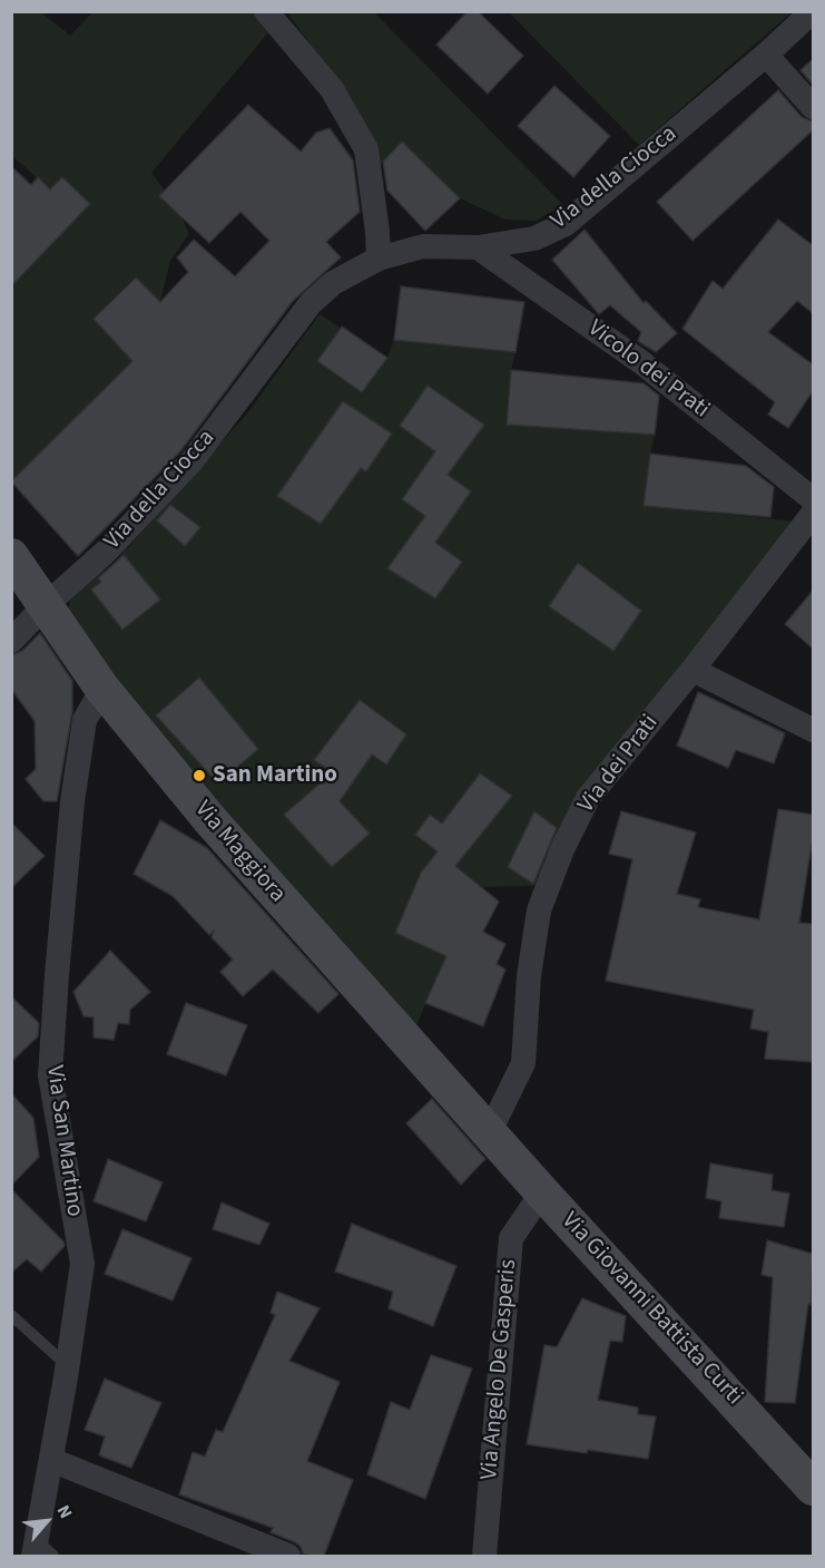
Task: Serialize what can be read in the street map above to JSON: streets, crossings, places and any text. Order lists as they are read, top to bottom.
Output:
{
  "streets": {
    "street": [
      "Via della Ciocca",
      "Vicolo dei Prati",
      "Via dei Prati",
      "Via Maggiora",
      "Via San Martino",
      "Via Giovanni Battista Curti",
      "Via Angelo De Gasperis"
    ]
  },
  "crossings": [
    ["Via della Ciocca", "Vicolo dei Prati"],
    ["Via della Ciocca", "Via Maggiora"],
    ["Via dei Prati", "Via Maggiora"],
    ["Via dei Prati", "Via Giovanni Battista Curti"],
    ["Via Maggiora", "Via San Martino"],
    ["Via Maggiora", "Via Giovanni Battista Curti"],
    ["Via Giovanni Battista Curti", "Via Angelo De Gasperis"]
  ],
  "places": ["San Martino"],
  "north": "top right"
}
